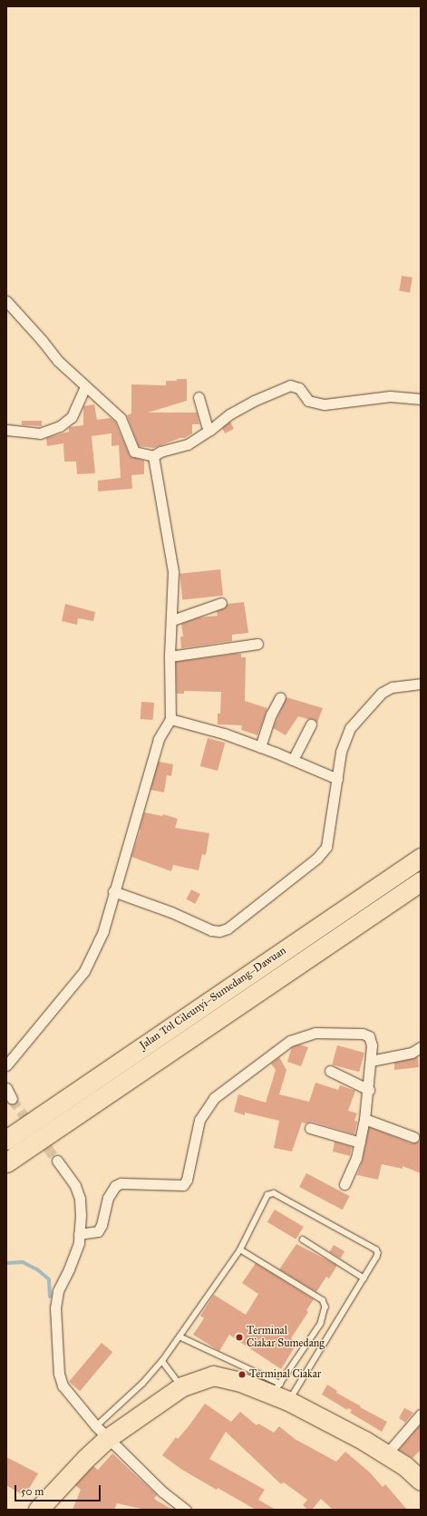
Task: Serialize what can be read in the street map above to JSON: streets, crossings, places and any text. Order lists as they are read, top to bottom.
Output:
{
  "streets": {
    "highway": ["Jalan Tol Cileunyi–Sumedang–Dawuan"]
  },
  "places": ["Terminal Ciakar Sumedang", "Terminal Ciakar"],
  "scale_bar": "50 m"
}
